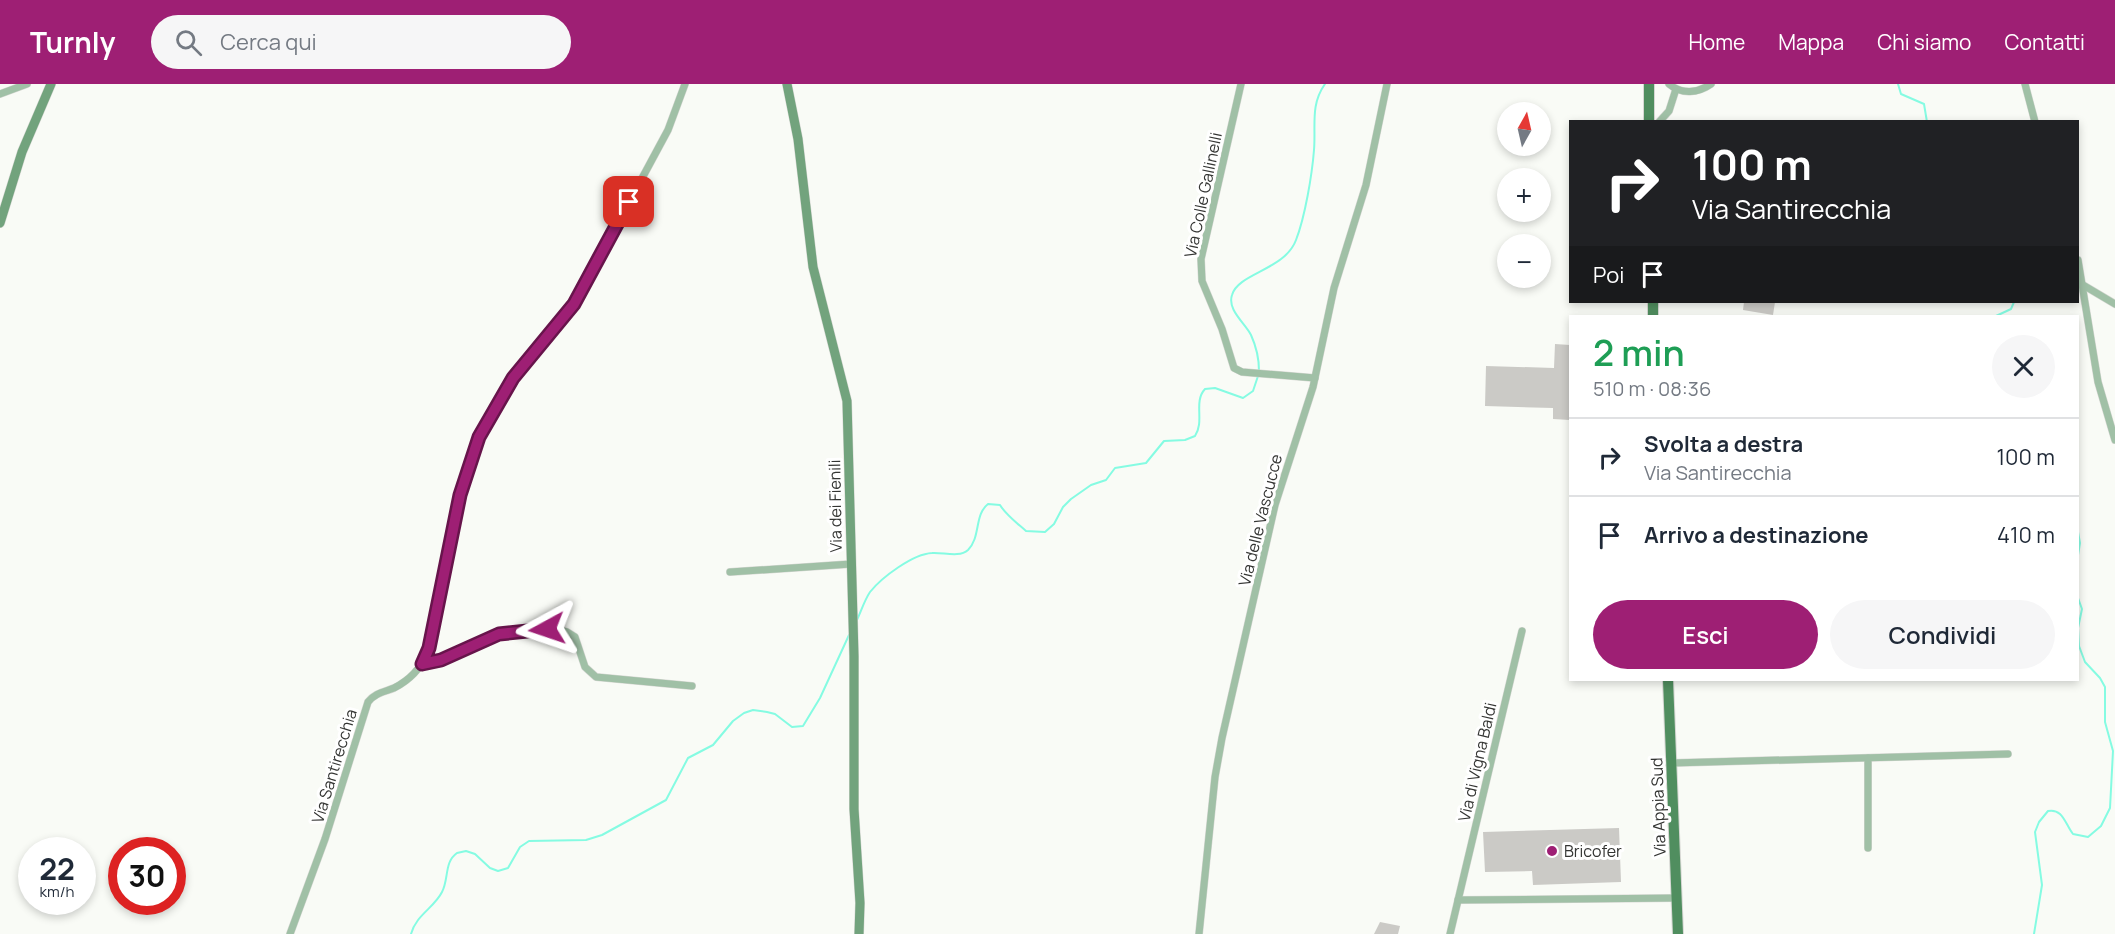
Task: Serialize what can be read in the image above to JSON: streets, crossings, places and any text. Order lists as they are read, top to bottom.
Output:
{
  "streets": {
    "main road": ["Via Appia Sud"],
    "street": [
      "Via Colle Gallinelli",
      "Via dei Fienili",
      "Via delle Vascucce",
      "Via di Vigna Baldi",
      "Via Santirecchia"
    ]
  },
  "crossings": [
    ["Via Colle Gallinelli", "Via delle Vascucce"]
  ],
  "places": ["Bricofer"],
  "north": "top",
  "page": {
    "header": "Turnly",
    "search": "Cerca qui",
    "nav": [
      "Home",
      "Mappa",
      "Chi siamo",
      "Contatti"
    ],
    "map_buttons": ["+", "−"],
    "turn": ["100 m", "Via Santirecchia"],
    "then": "Poi",
    "heading": ["2 min", "510 m · 08:36"],
    "list": [
      {
        "name": "Svolta a destra",
        "note": "Via Santirecchia",
        "value": "100 m"
      },
      {
        "name": "Arrivo a destinazione",
        "value": "410 m"
      }
    ],
    "buttons": ["Esci", "Condividi"],
    "speed": "22 km/h",
    "limit": "30"
  }
}
